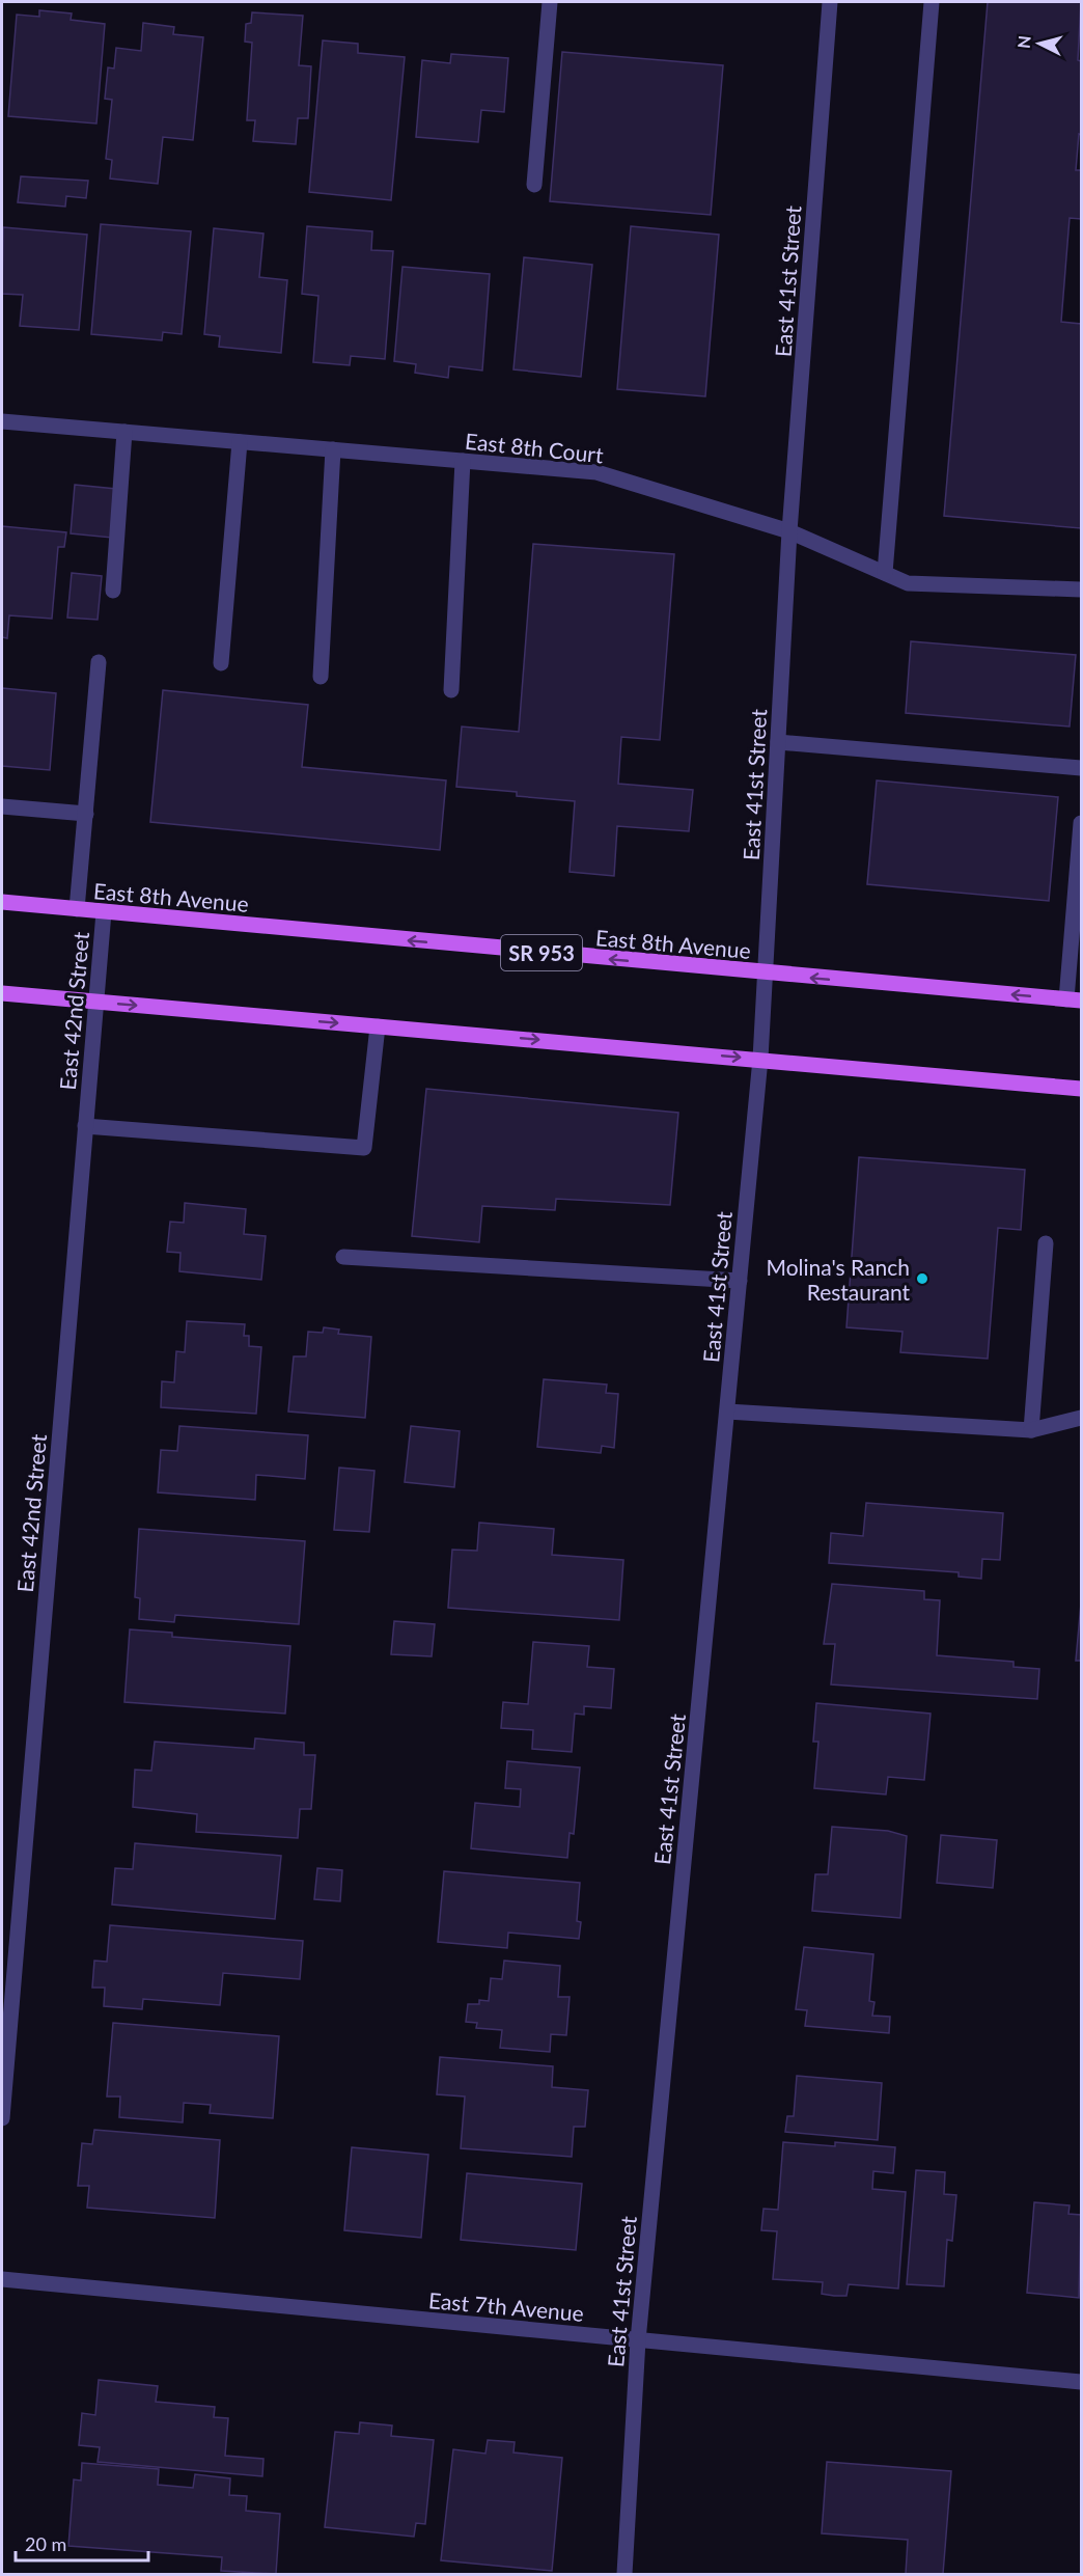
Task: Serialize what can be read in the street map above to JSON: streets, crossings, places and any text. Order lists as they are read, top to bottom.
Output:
{
  "streets": {
    "main road": ["East 8th Avenue", "SR 953"],
    "street": [
      "East 41st Street",
      "East 8th Court",
      "East 42nd Street",
      "East 7th Avenue"
    ]
  },
  "crossings": [
    ["East 41st Street", "East 8th Court"],
    ["East 41st Street", "East 8th Avenue"],
    ["East 41st Street", "East 7th Avenue"],
    ["East 8th Avenue", "East 42nd Street"]
  ],
  "places": ["Molina's Ranch Restaurant"],
  "scale_bar": "20 m",
  "north": "left"
}
